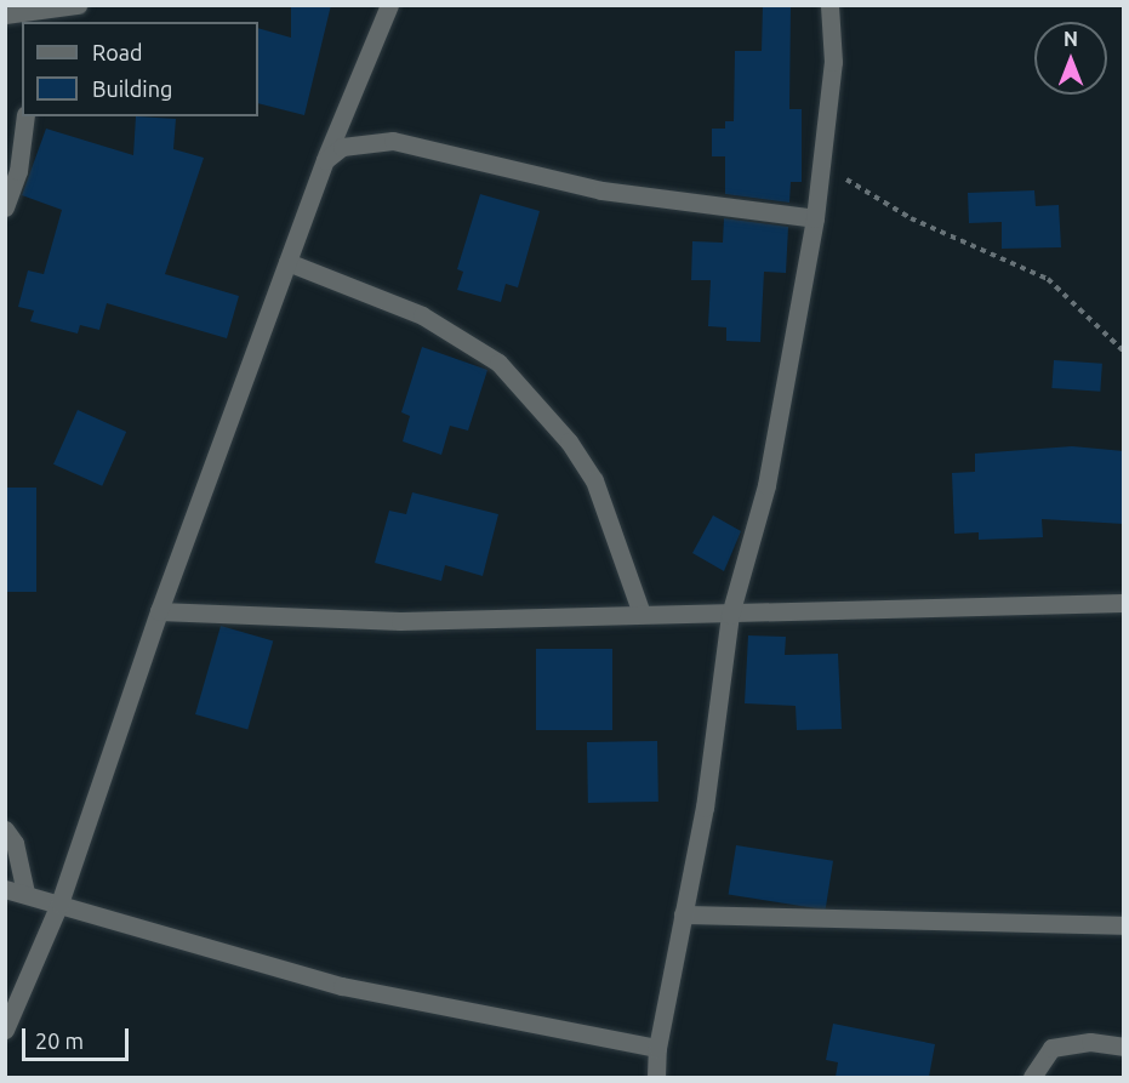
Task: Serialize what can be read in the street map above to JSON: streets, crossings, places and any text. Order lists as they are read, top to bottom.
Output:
{
  "legend": ["Road", "Building"],
  "scale_bar": "20 m",
  "north": "top"
}
